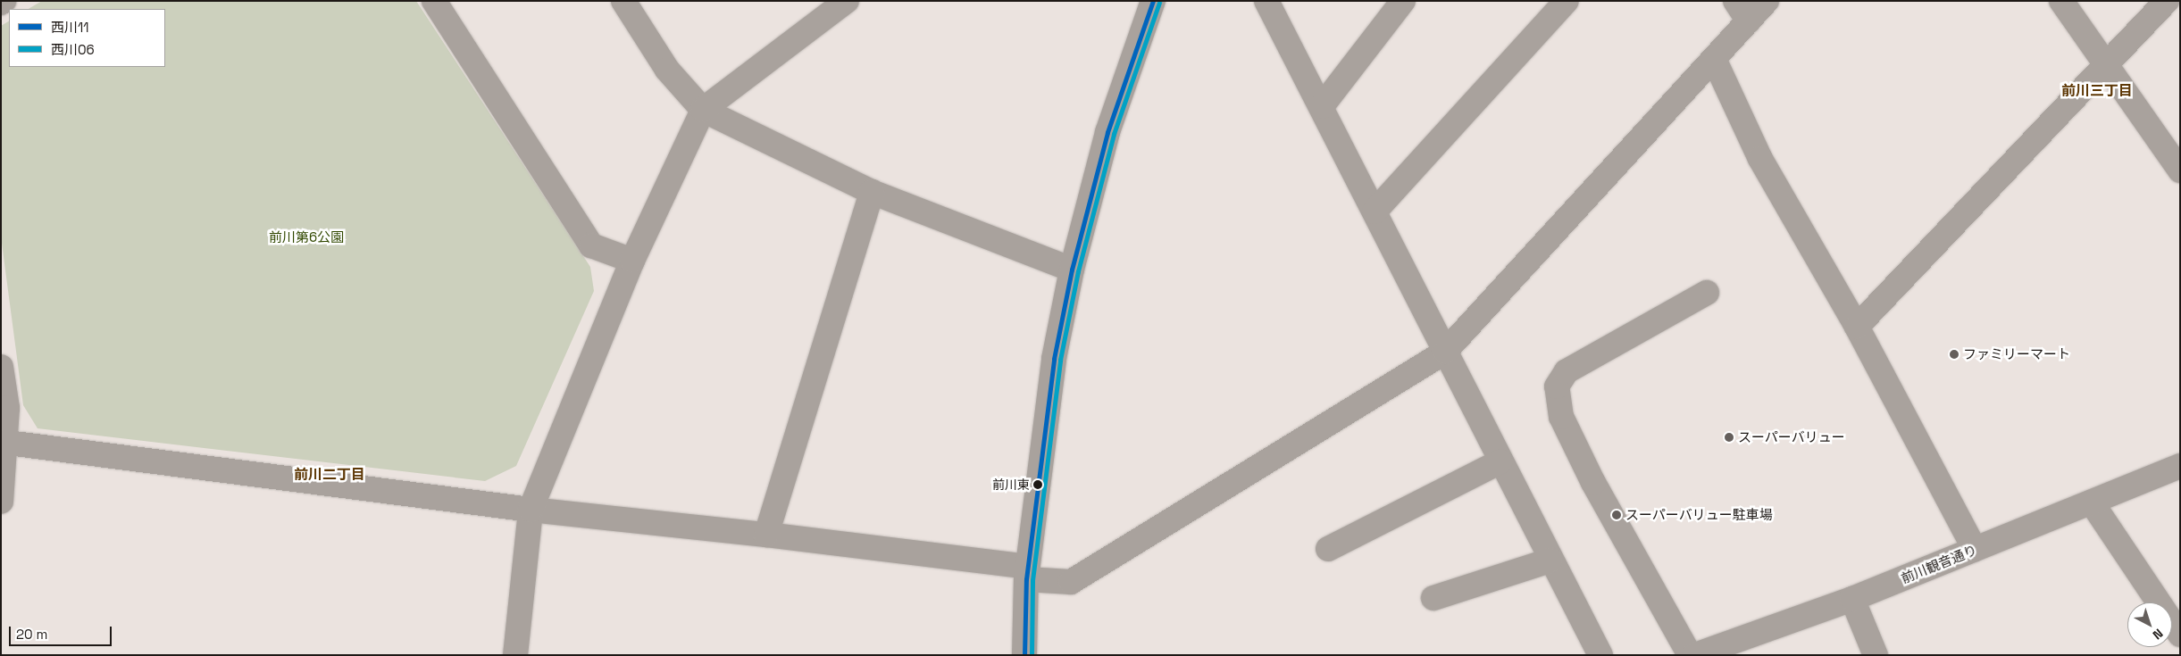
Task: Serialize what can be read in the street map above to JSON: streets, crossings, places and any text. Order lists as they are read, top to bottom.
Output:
{
  "streets": {
    "street": ["前川観音通り"]
  },
  "districts": ["前川三丁目", "前川二丁目"],
  "parks": ["前川第6公園"],
  "places": [
    "ファミリーマート",
    "スーパーバリュー",
    "前川東",
    "スーパーバリュー駐車場"
  ],
  "lines": ["transit line 西川11", "transit line 西川06"],
  "legend": ["西川11", "西川06"],
  "scale_bar": "20 m",
  "north": "bottom right"
}
